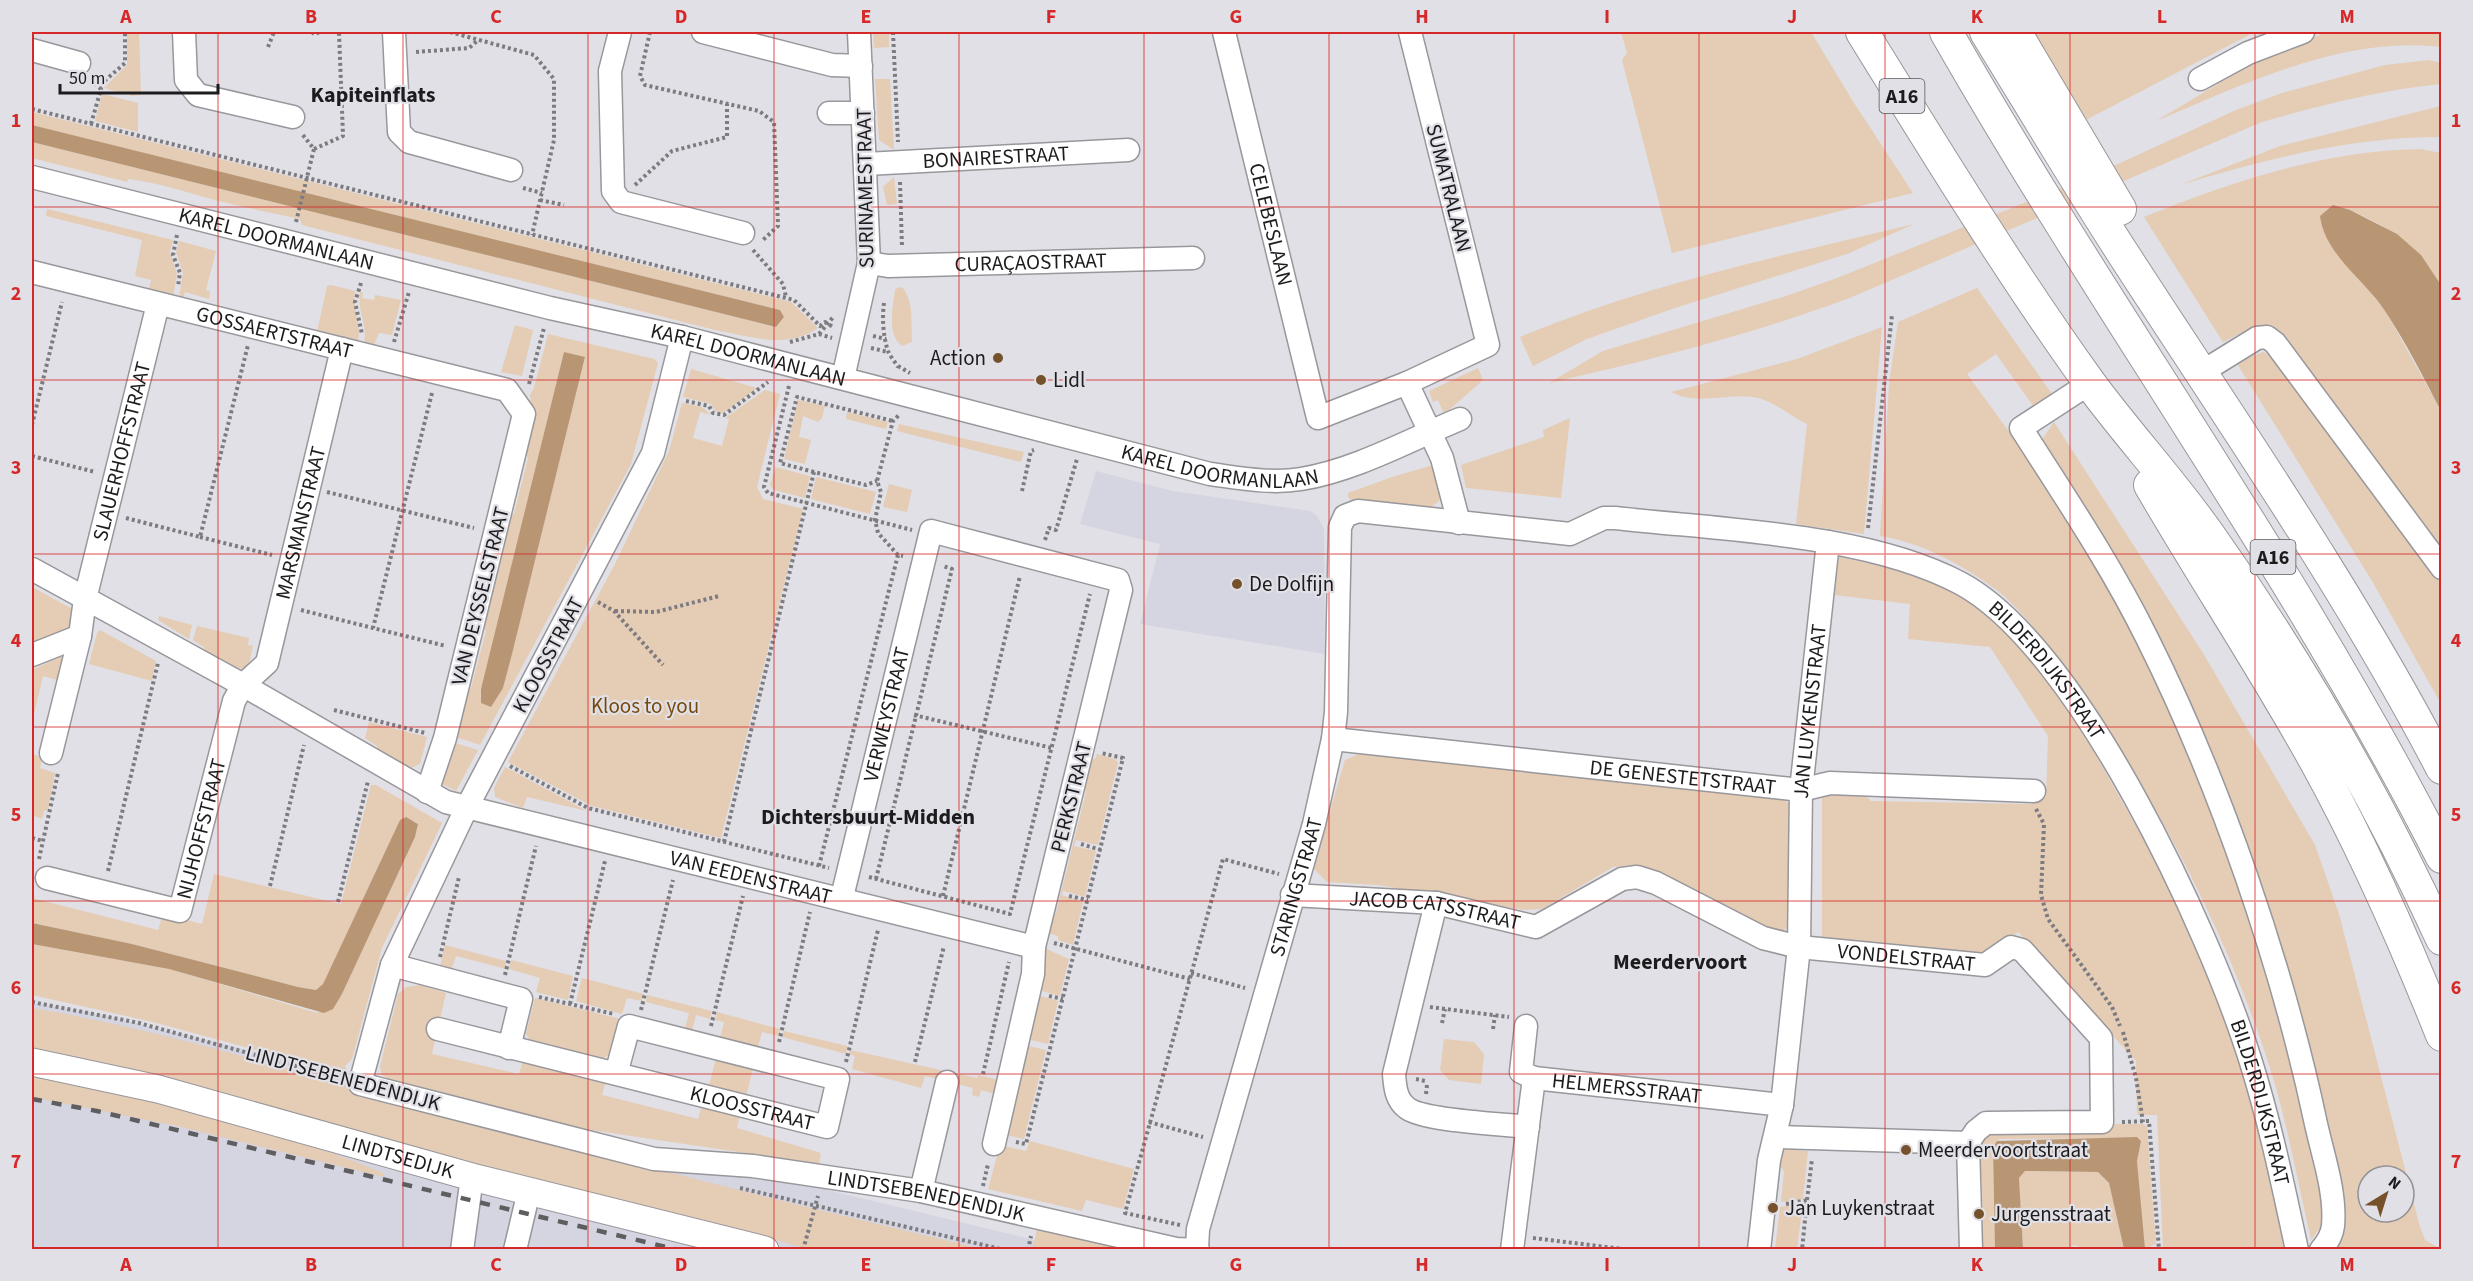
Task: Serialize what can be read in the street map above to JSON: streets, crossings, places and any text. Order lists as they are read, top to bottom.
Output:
{
  "streets": {
    "highway": ["A16"],
    "main road": ["LINDTSEDIJK"],
    "street": [
      "BONAIRESTRAAT",
      "SURINAMESTRAAT",
      "SUMATRALAAN",
      "CELEBESLAAN",
      "KAREL DOORMANLAAN",
      "CURAÇAOSTRAAT",
      "GOSSAERTSTRAAT",
      "SLAUERHOFFSTRAAT",
      "MARSMANSTRAAT",
      "VAN DEYSSELSTRAAT",
      "KLOOSSTRAAT",
      "BILDERDIJKSTRAAT",
      "JAN LUYKENSTRAAT",
      "VERWEYSTRAAT",
      "DE GENESTETSTRAAT",
      "PERKSTRAAT",
      "NIJHOFFSTRAAT",
      "VAN EEDENSTRAAT",
      "STARINGSTRAAT",
      "JACOB CATSSTRAAT",
      "VONDELSTRAAT",
      "LINDTSEBENEDENDIJK",
      "HELMERSSTRAAT"
    ]
  },
  "crossings": [
    ["BONAIRESTRAAT", "SURINAMESTRAAT"],
    ["SURINAMESTRAAT", "KAREL DOORMANLAAN"],
    ["SURINAMESTRAAT", "CURAÇAOSTRAAT"],
    ["SUMATRALAAN", "CELEBESLAAN"],
    ["KAREL DOORMANLAAN", "KLOOSSTRAAT"],
    ["GOSSAERTSTRAAT", "SLAUERHOFFSTRAAT"],
    ["GOSSAERTSTRAAT", "MARSMANSTRAAT"],
    ["GOSSAERTSTRAAT", "VAN DEYSSELSTRAAT"],
    ["MARSMANSTRAAT", "NIJHOFFSTRAAT"],
    ["KLOOSSTRAAT", "VAN EEDENSTRAAT"],
    ["KLOOSSTRAAT", "LINDTSEBENEDENDIJK"],
    ["BILDERDIJKSTRAAT", "JAN LUYKENSTRAAT"],
    ["BILDERDIJKSTRAAT", "STARINGSTRAAT"],
    ["JAN LUYKENSTRAAT", "DE GENESTETSTRAAT"],
    ["JAN LUYKENSTRAAT", "JACOB CATSSTRAAT"],
    ["JAN LUYKENSTRAAT", "VONDELSTRAAT"],
    ["JAN LUYKENSTRAAT", "HELMERSSTRAAT"],
    ["VERWEYSTRAAT", "PERKSTRAAT"],
    ["VERWEYSTRAAT", "VAN EEDENSTRAAT"],
    ["DE GENESTETSTRAAT", "STARINGSTRAAT"],
    ["PERKSTRAAT", "VAN EEDENSTRAAT"],
    ["STARINGSTRAAT", "JACOB CATSSTRAAT"],
    ["STARINGSTRAAT", "LINDTSEBENEDENDIJK"],
    ["JACOB CATSSTRAAT", "VONDELSTRAAT"]
  ],
  "districts": ["Kapiteinflats", "Dichtersbuurt-Midden", "Meerdervoort"],
  "parks": ["Kloos to you"],
  "places": [
    "Action",
    "Lidl",
    "De Dolfijn",
    "Meerdervoortstraat",
    "Jan Luykenstraat",
    "Jurgensstraat"
  ],
  "scale_bar": "50 m",
  "north": "top right",
  "grid": {
    "columns": [
      "A",
      "B",
      "C",
      "D",
      "E",
      "F",
      "G",
      "H",
      "I",
      "J",
      "K",
      "L",
      "M"
    ],
    "rows": [
      "1",
      "2",
      "3",
      "4",
      "5",
      "6",
      "7"
    ]
  }
}
